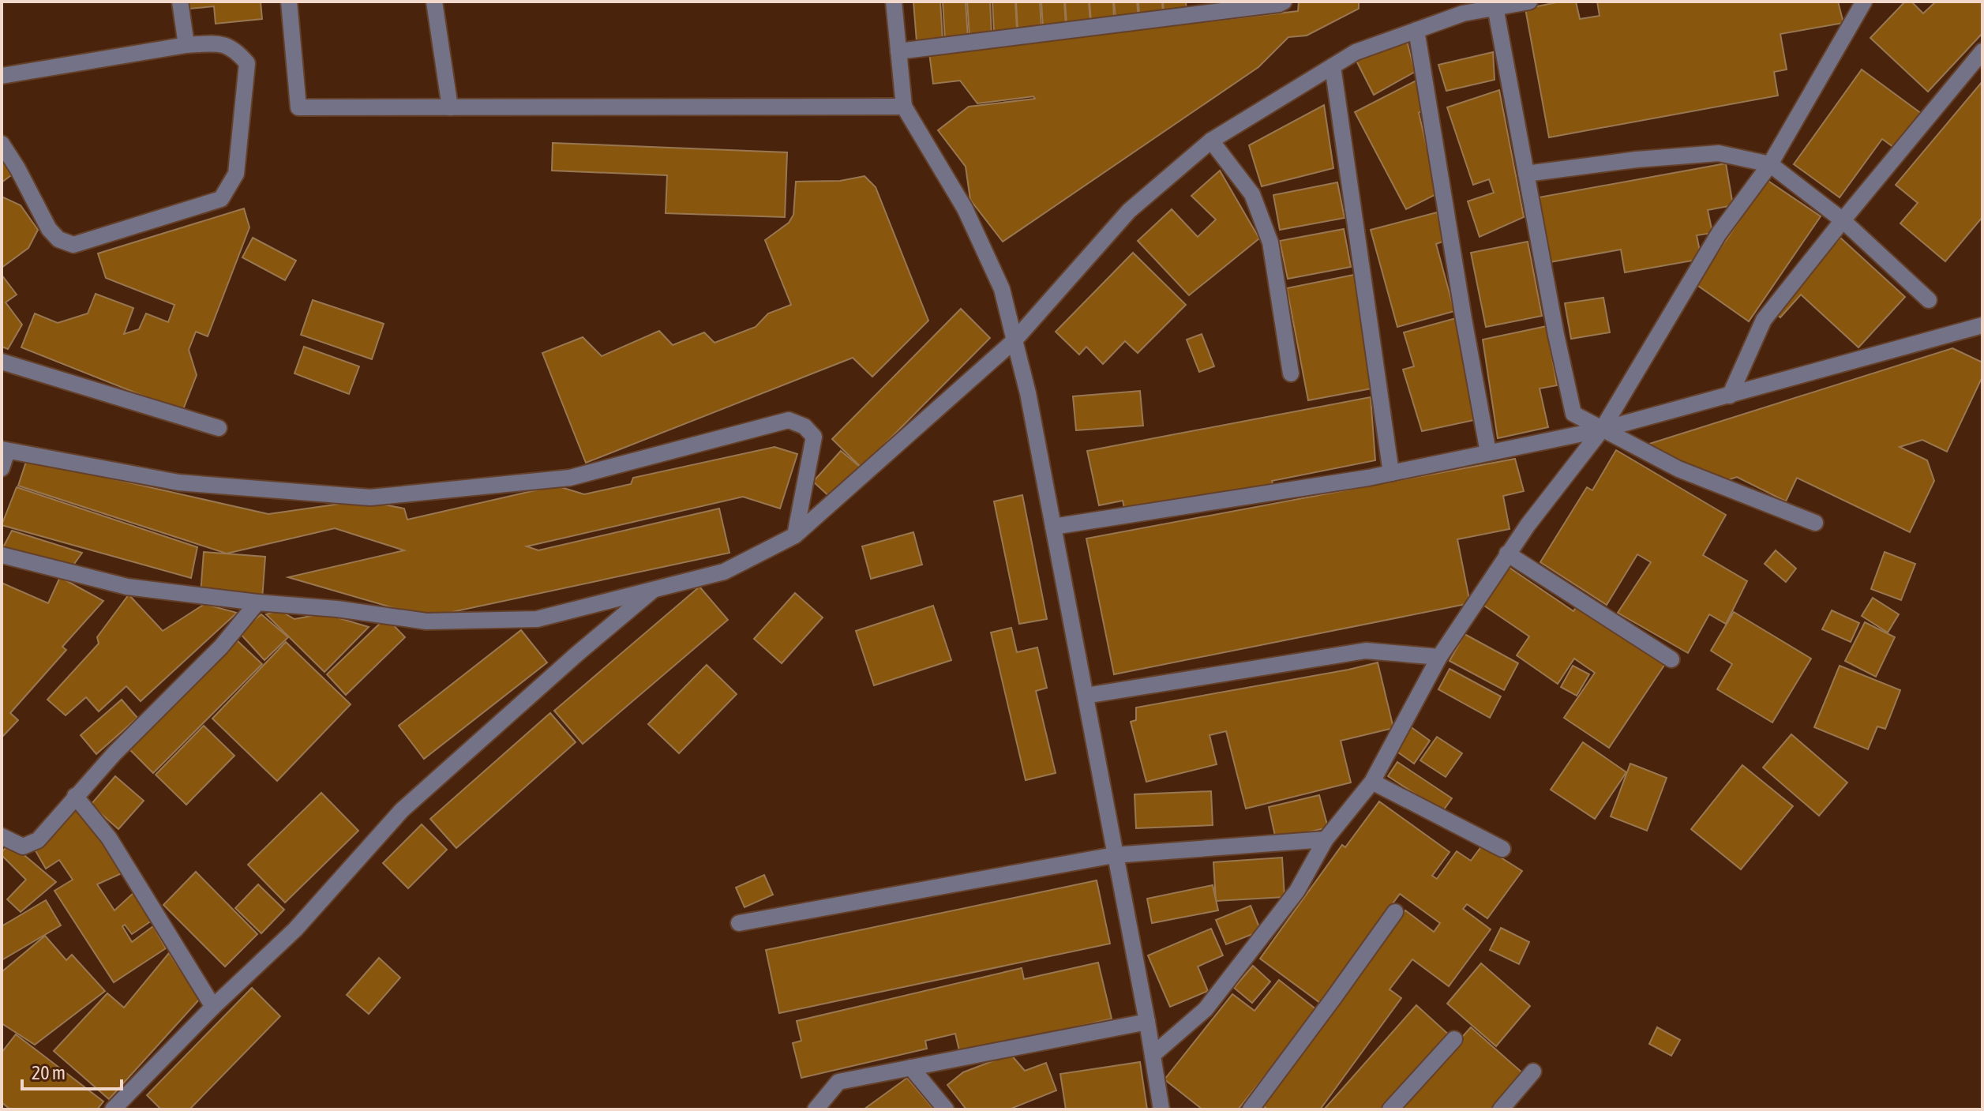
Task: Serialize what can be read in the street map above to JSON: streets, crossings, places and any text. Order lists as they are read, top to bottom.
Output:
{
  "scale_bar": "20 m"
}
